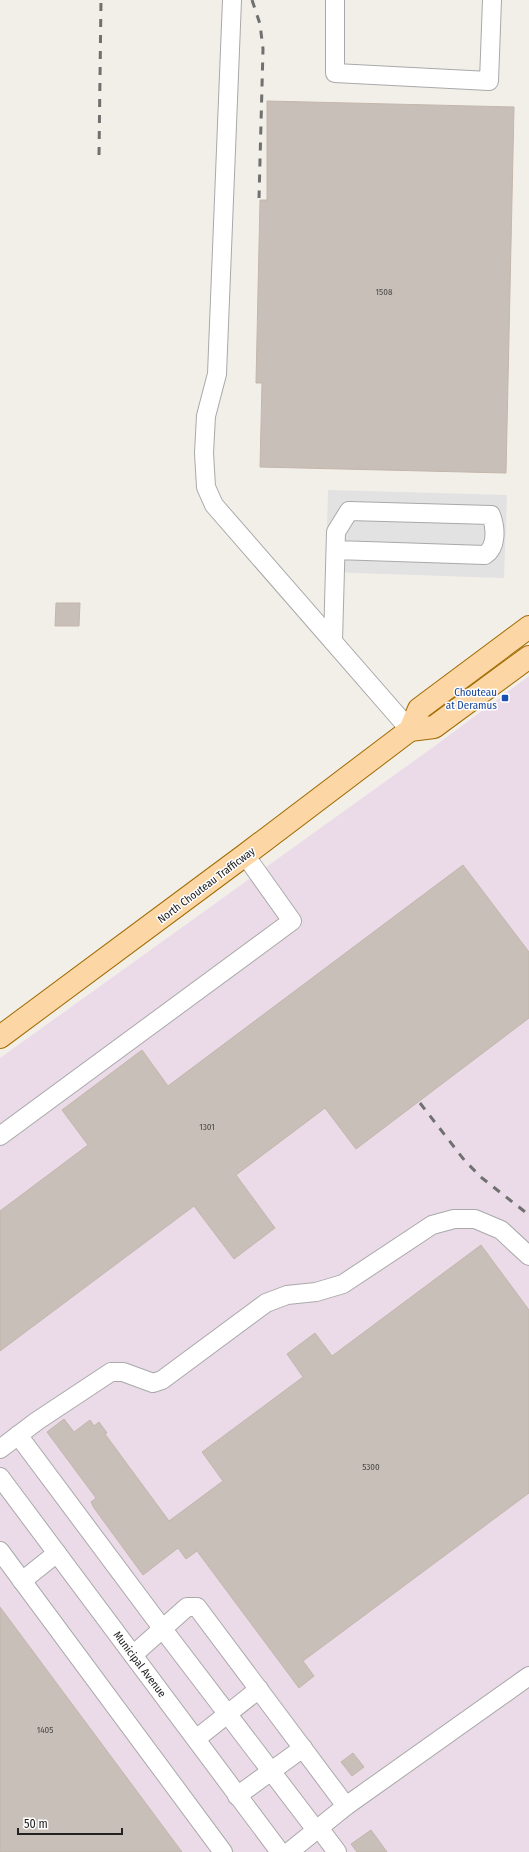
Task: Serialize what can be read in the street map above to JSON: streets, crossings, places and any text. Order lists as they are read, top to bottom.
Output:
{
  "streets": {
    "main road": ["North Chouteau Trafficway"],
    "street": ["Municipal Avenue"]
  },
  "places": {
    "transit": ["Chouteau at Deramus"]
  },
  "house_numbers": [
    "1508",
    "1301",
    "5300",
    "1405"
  ],
  "scale_bar": "50 m"
}
